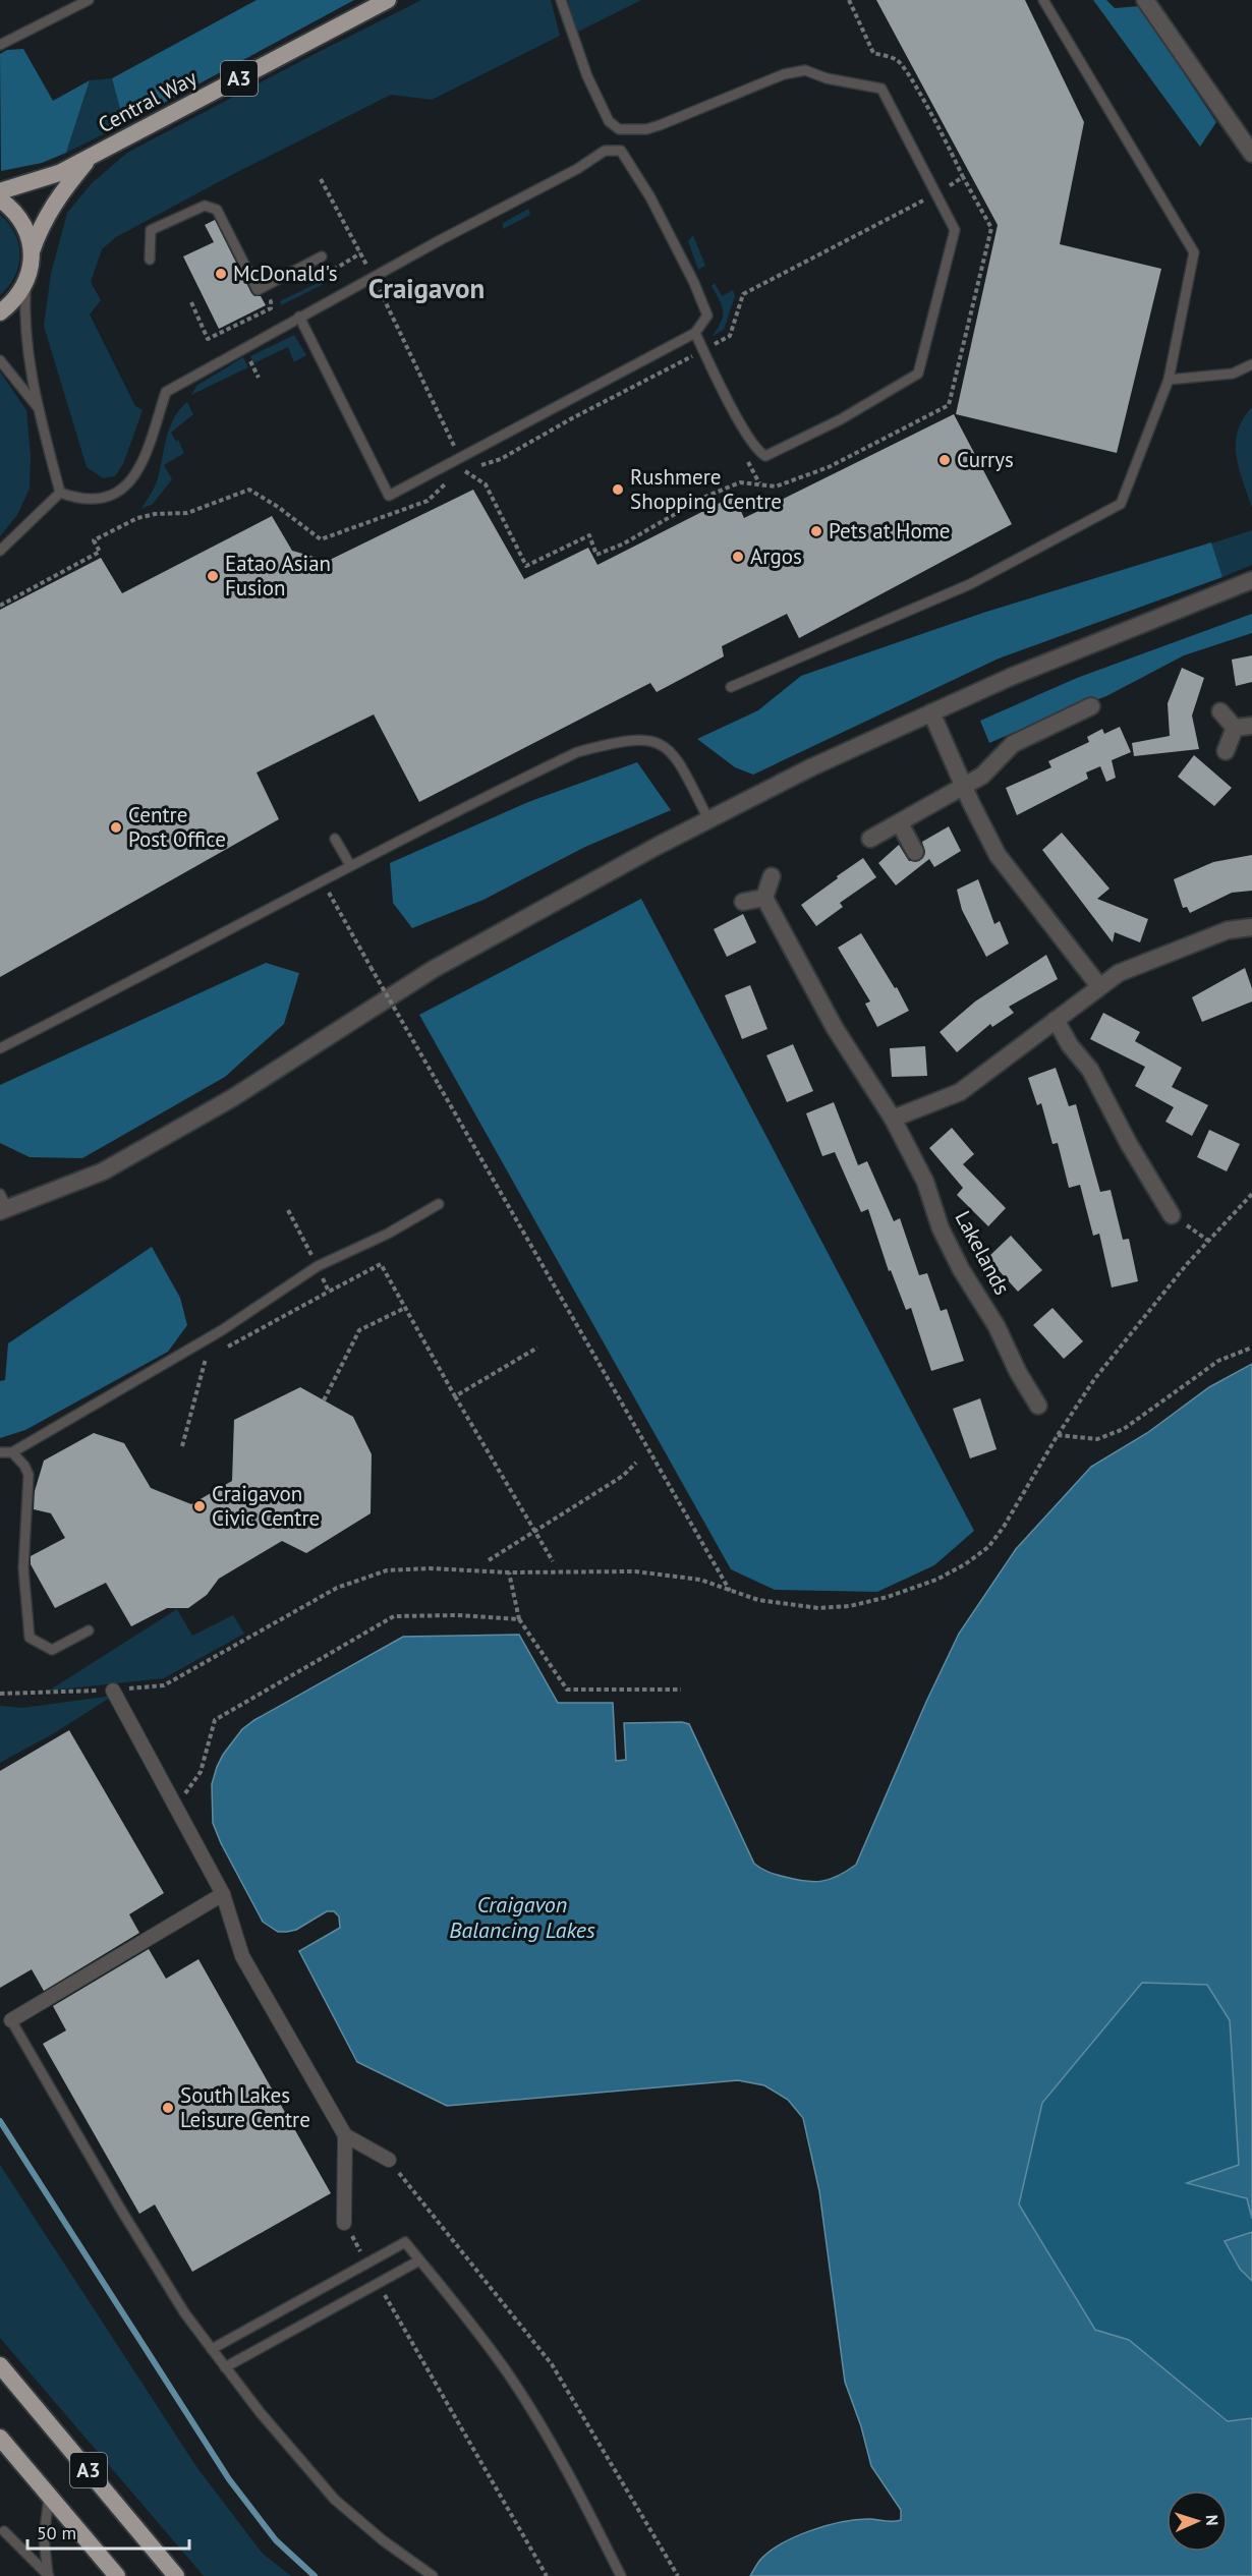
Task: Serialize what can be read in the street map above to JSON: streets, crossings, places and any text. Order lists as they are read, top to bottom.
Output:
{
  "streets": {
    "highway": ["A3", "Central Way"],
    "street": ["Lakelands"]
  },
  "crossings": [
    ["A3", "Central Way"]
  ],
  "districts": ["Craigavon"],
  "water": ["Craigavon Balancing Lakes"],
  "places": [
    "McDonald's",
    "Currys",
    "Rushmere Shopping Centre",
    "Pets at Home",
    "Argos",
    "Eatao Asian Fusion",
    "Centre Post Office",
    "Craigavon Civic Centre",
    "South Lakes Leisure Centre"
  ],
  "scale_bar": "50 m",
  "north": "right"
}
